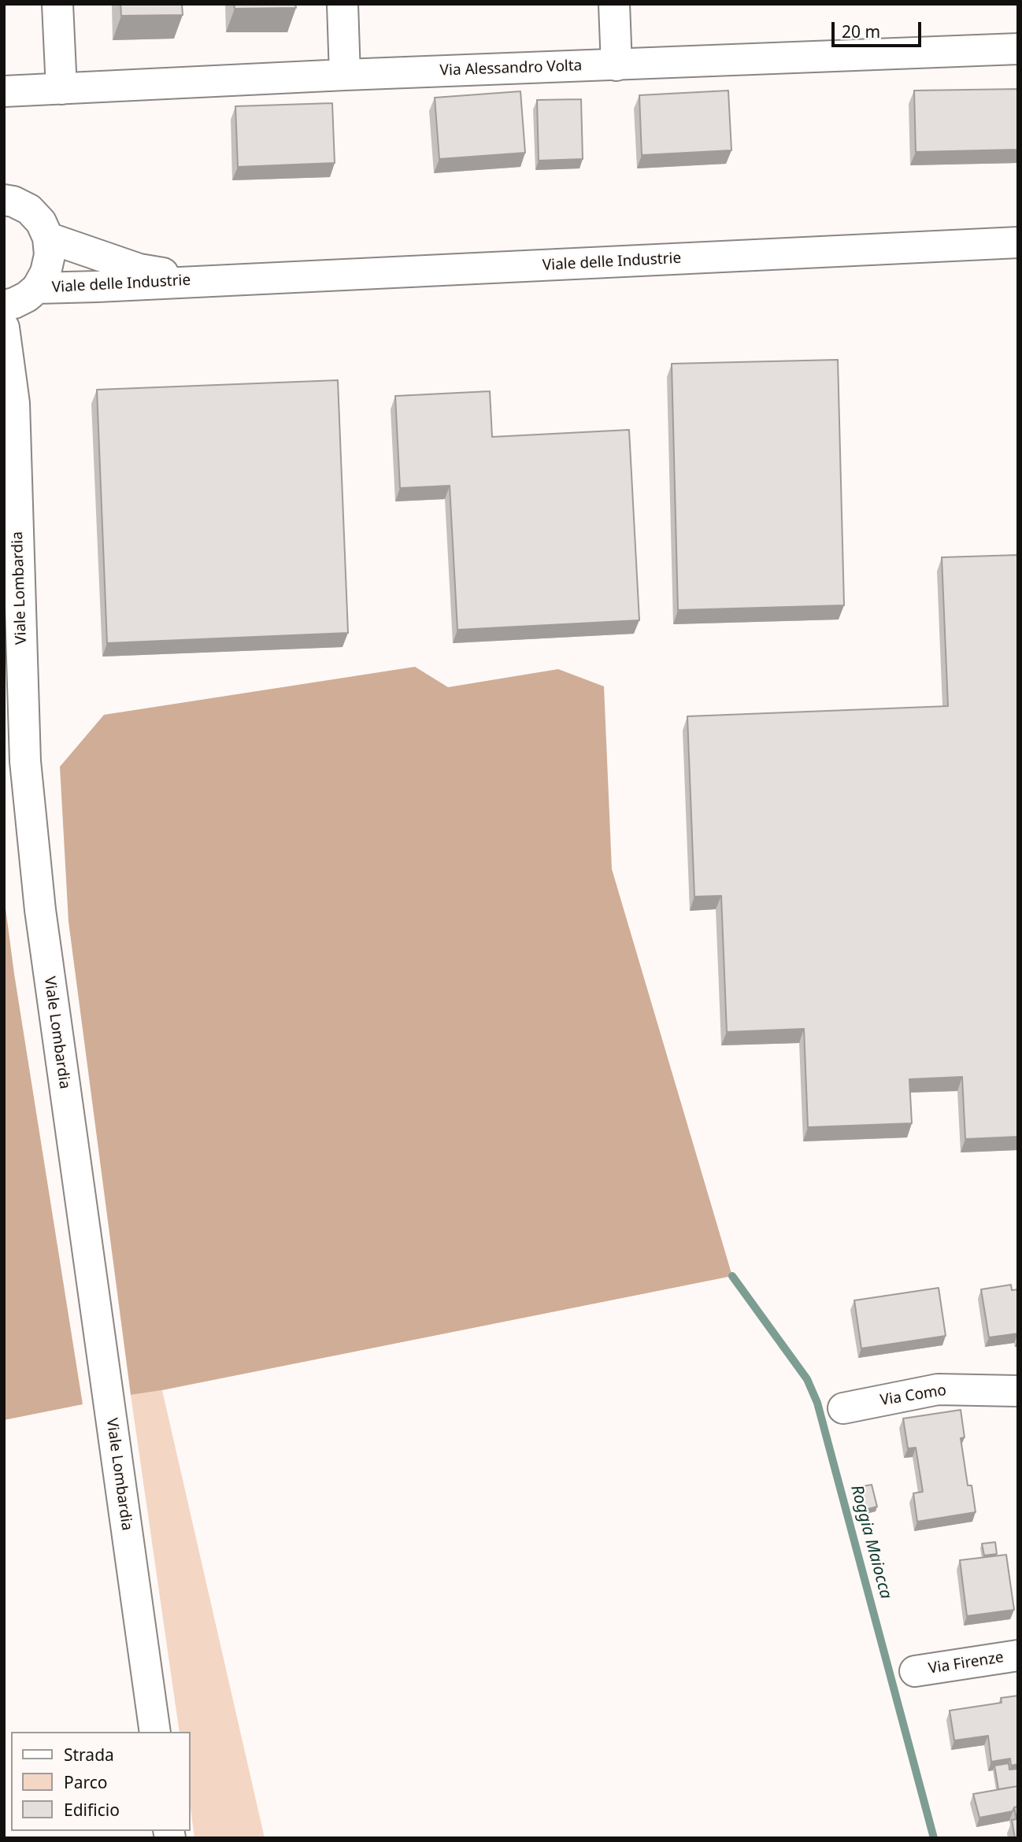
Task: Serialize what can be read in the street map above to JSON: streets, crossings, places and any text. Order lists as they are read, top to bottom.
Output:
{
  "streets": {
    "street": [
      "Via Alessandro Volta",
      "Viale delle Industrie",
      "Viale Lombardia",
      "Via Como",
      "Via Firenze"
    ]
  },
  "water": ["Roggia Maiocca"],
  "legend": ["Strada", "Parco", "Edificio"],
  "scale_bar": "20 m"
}
